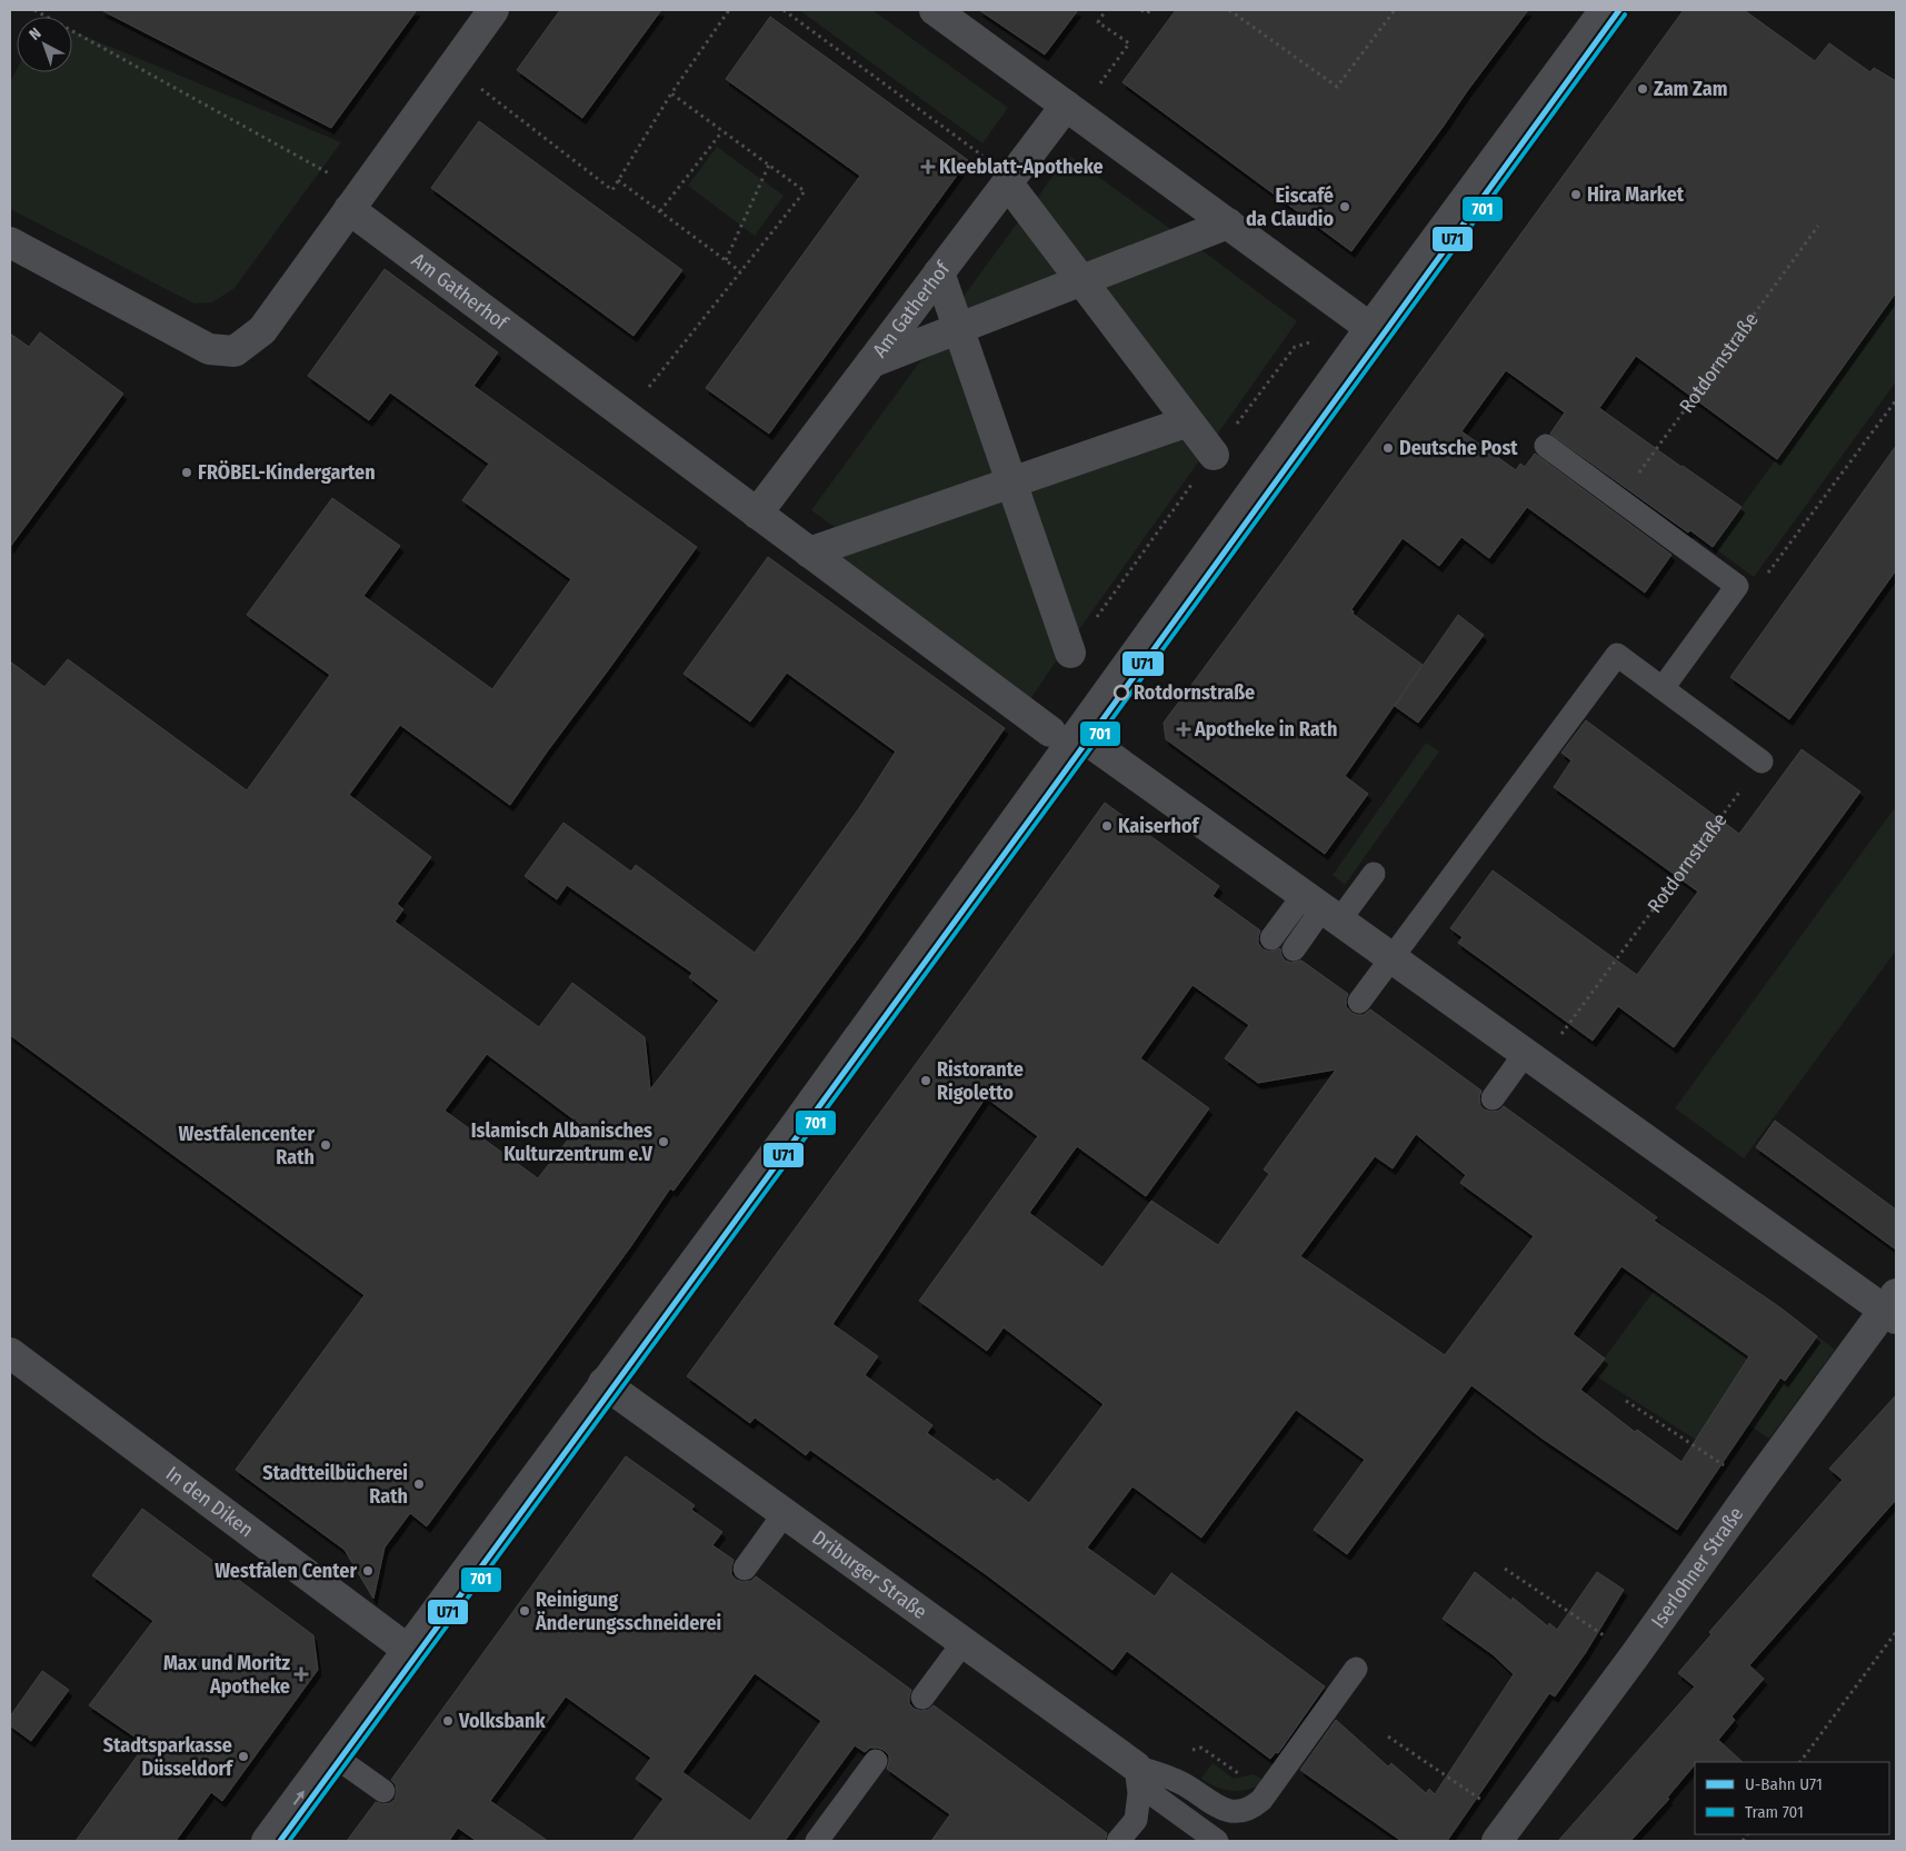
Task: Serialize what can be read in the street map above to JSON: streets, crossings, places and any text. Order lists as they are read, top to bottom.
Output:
{
  "streets": {
    "street": [
      "Am Gatherhof",
      "In den Diken",
      "Iserlohner Straße",
      "Driburger Straße"
    ],
    "path": ["Rotdornstraße"]
  },
  "places": {
    "other": [
      "Zam Zam",
      "Hira Market",
      "Eiscafé da Claudio",
      "Deutsche Post",
      "FRÖBEL-Kindergarten",
      "Rotdornstraße",
      "Kaiserhof",
      "Ristorante Rigoletto",
      "Islamisch Albanisches Kulturzentrum e.V",
      "Westfalencenter Rath",
      "Stadtteilbücherei Rath",
      "Westfalen Center",
      "Reinigung Änderungsschneiderei",
      "Volksbank",
      "Stadtsparkasse Düsseldorf"
    ],
    "health": ["Kleeblatt-Apotheke", "Apotheke in Rath", "Max und Moritz Apotheke"]
  },
  "lines": ["metro line U71", "tram line 701"],
  "legend": ["U-Bahn U71", "Tram 701"],
  "north": "top left"
}
